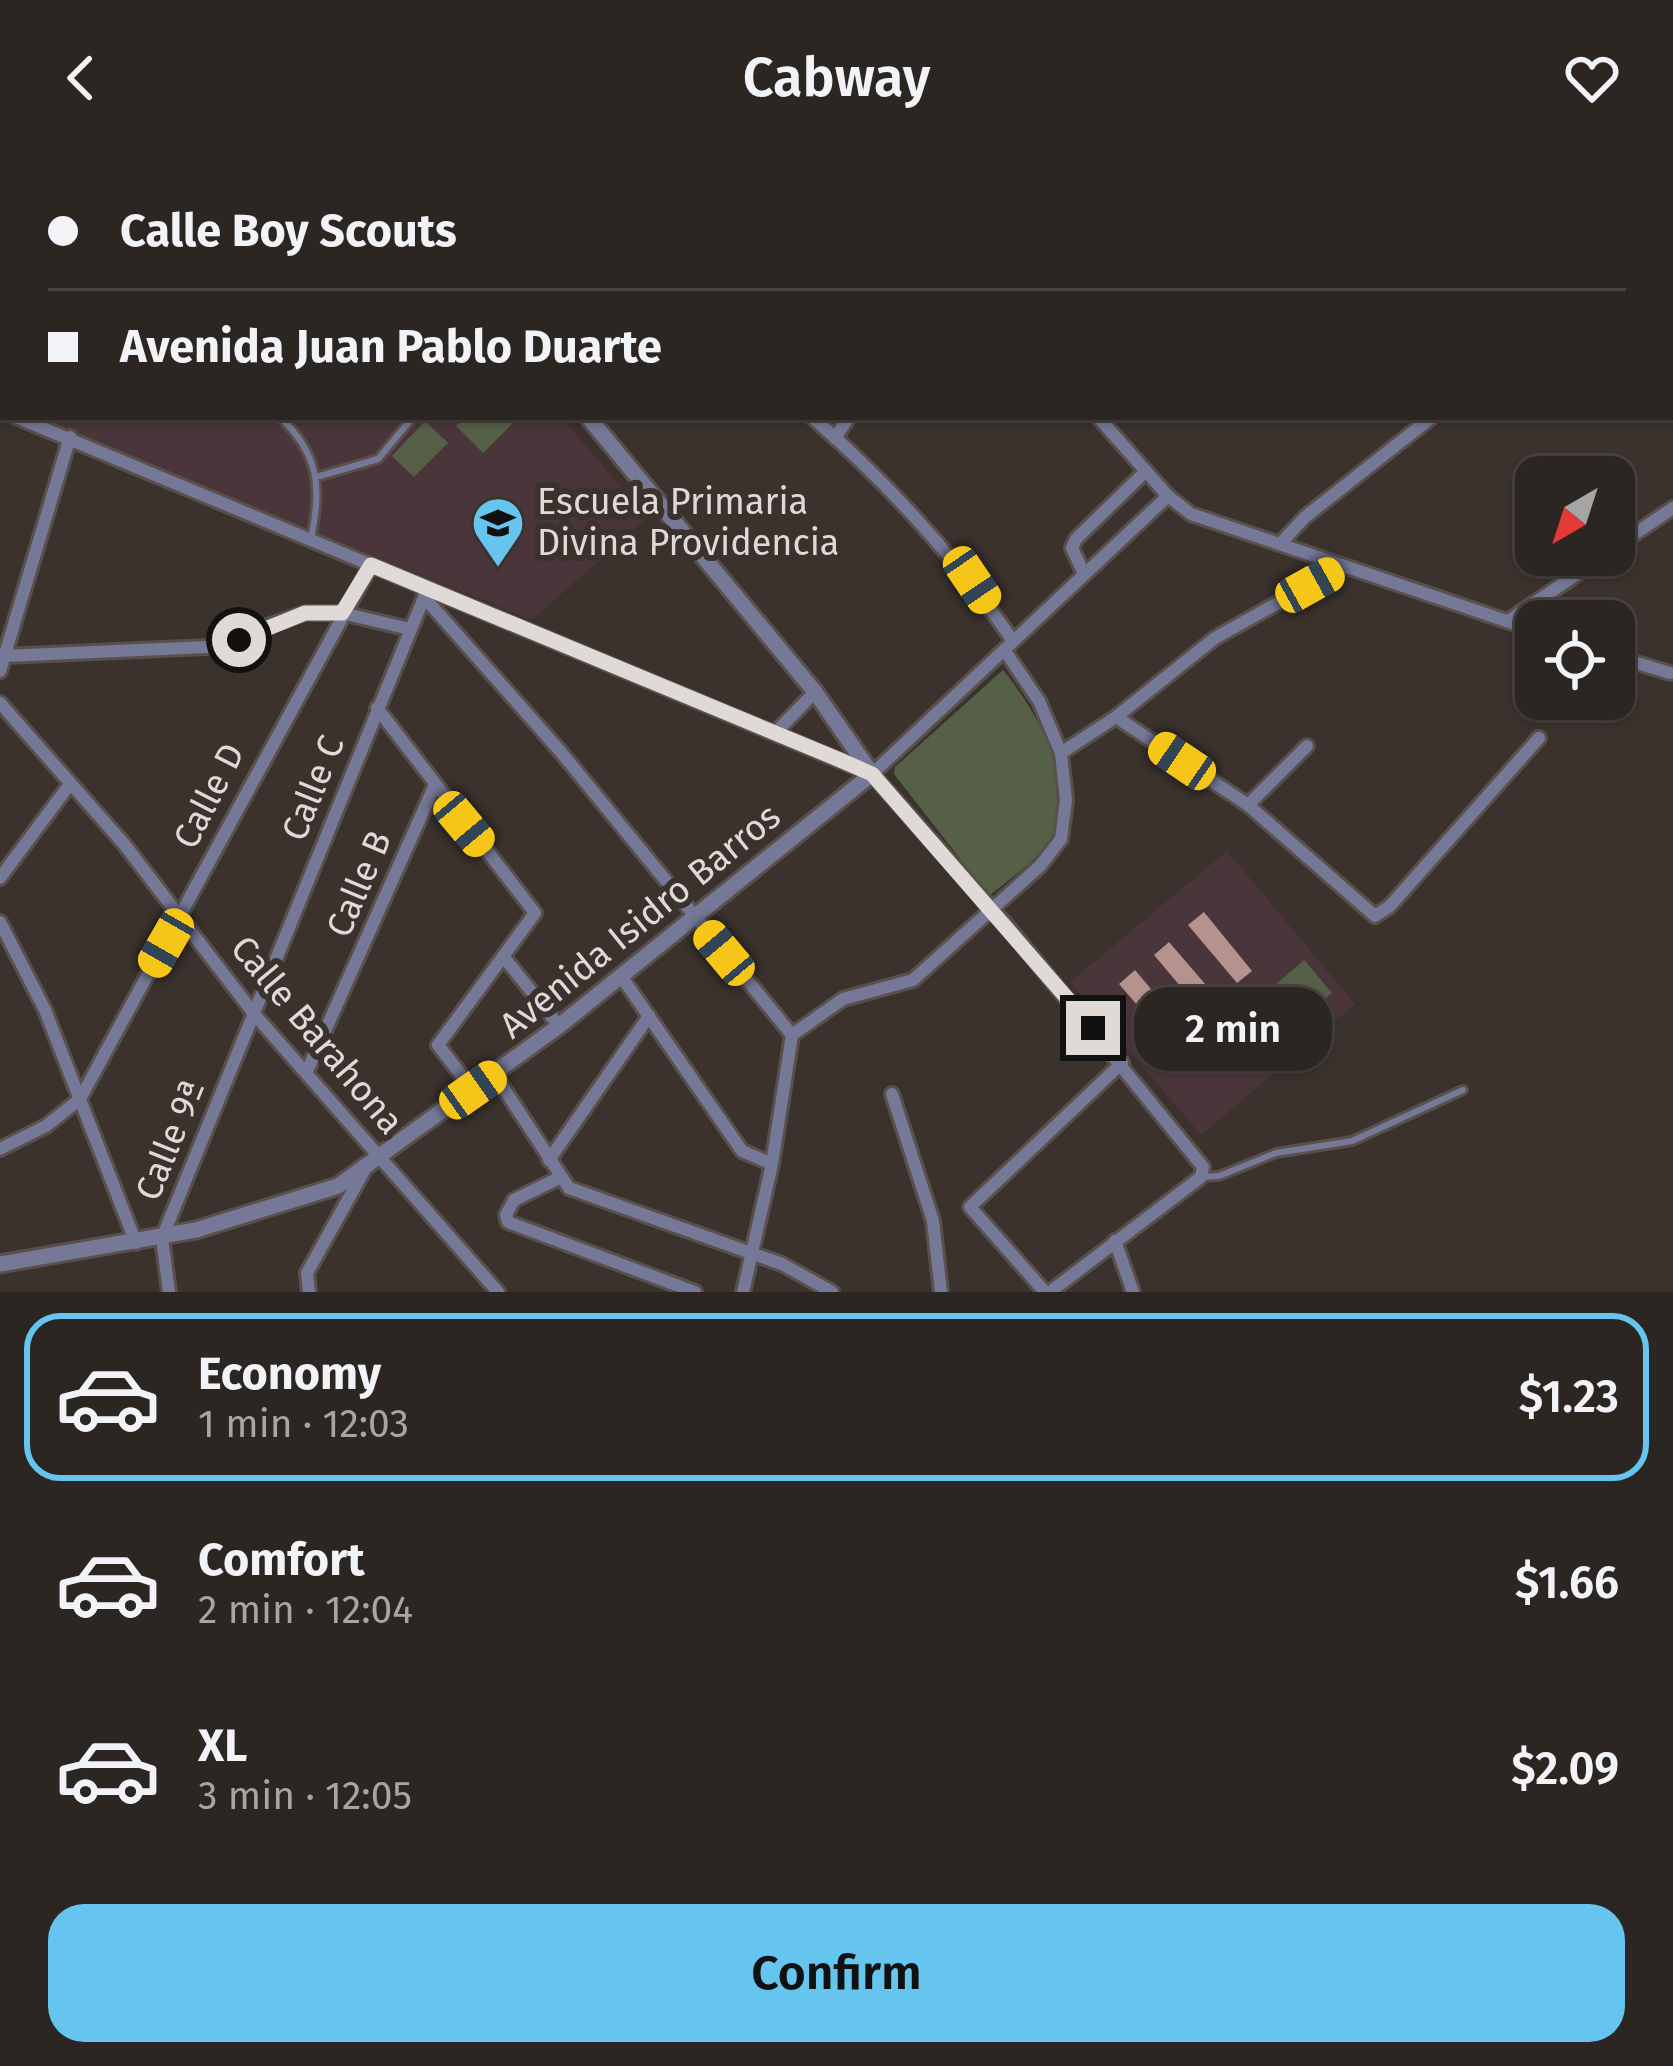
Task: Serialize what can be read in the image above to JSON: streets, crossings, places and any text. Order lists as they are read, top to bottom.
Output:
{
  "streets": {
    "street": [
      "Calle C",
      "Calle D",
      "Calle B",
      "Avenida Isidro Barros",
      "Calle Barahona",
      "Calle 9ª"
    ]
  },
  "crossings": [
    ["Calle C", "Calle Barahona"],
    ["Calle C", "Calle 9ª"],
    ["Calle D", "Calle Barahona"],
    ["Calle B", "Calle Barahona"],
    ["Avenida Isidro Barros", "Calle Barahona"],
    ["Avenida Isidro Barros", "Calle 9ª"],
    ["Calle Barahona", "Calle 9ª"]
  ],
  "places": {
    "school or university": ["Escuela Primaria Divina Providencia"]
  },
  "north": "bottom left",
  "page": {
    "header": "Cabway",
    "banner": ["Calle Boy Scouts", "Avenida Juan Pablo Duarte"],
    "bubble": "2 min",
    "list": [
      {
        "name": "Economy",
        "note": "1 min · 12:03",
        "value": "$1.23"
      },
      {
        "name": "Comfort",
        "note": "2 min · 12:04",
        "value": "$1.66"
      },
      {
        "name": "XL",
        "note": "3 min · 12:05",
        "value": "$2.09"
      }
    ],
    "buttons": "Confirm"
  }
}
